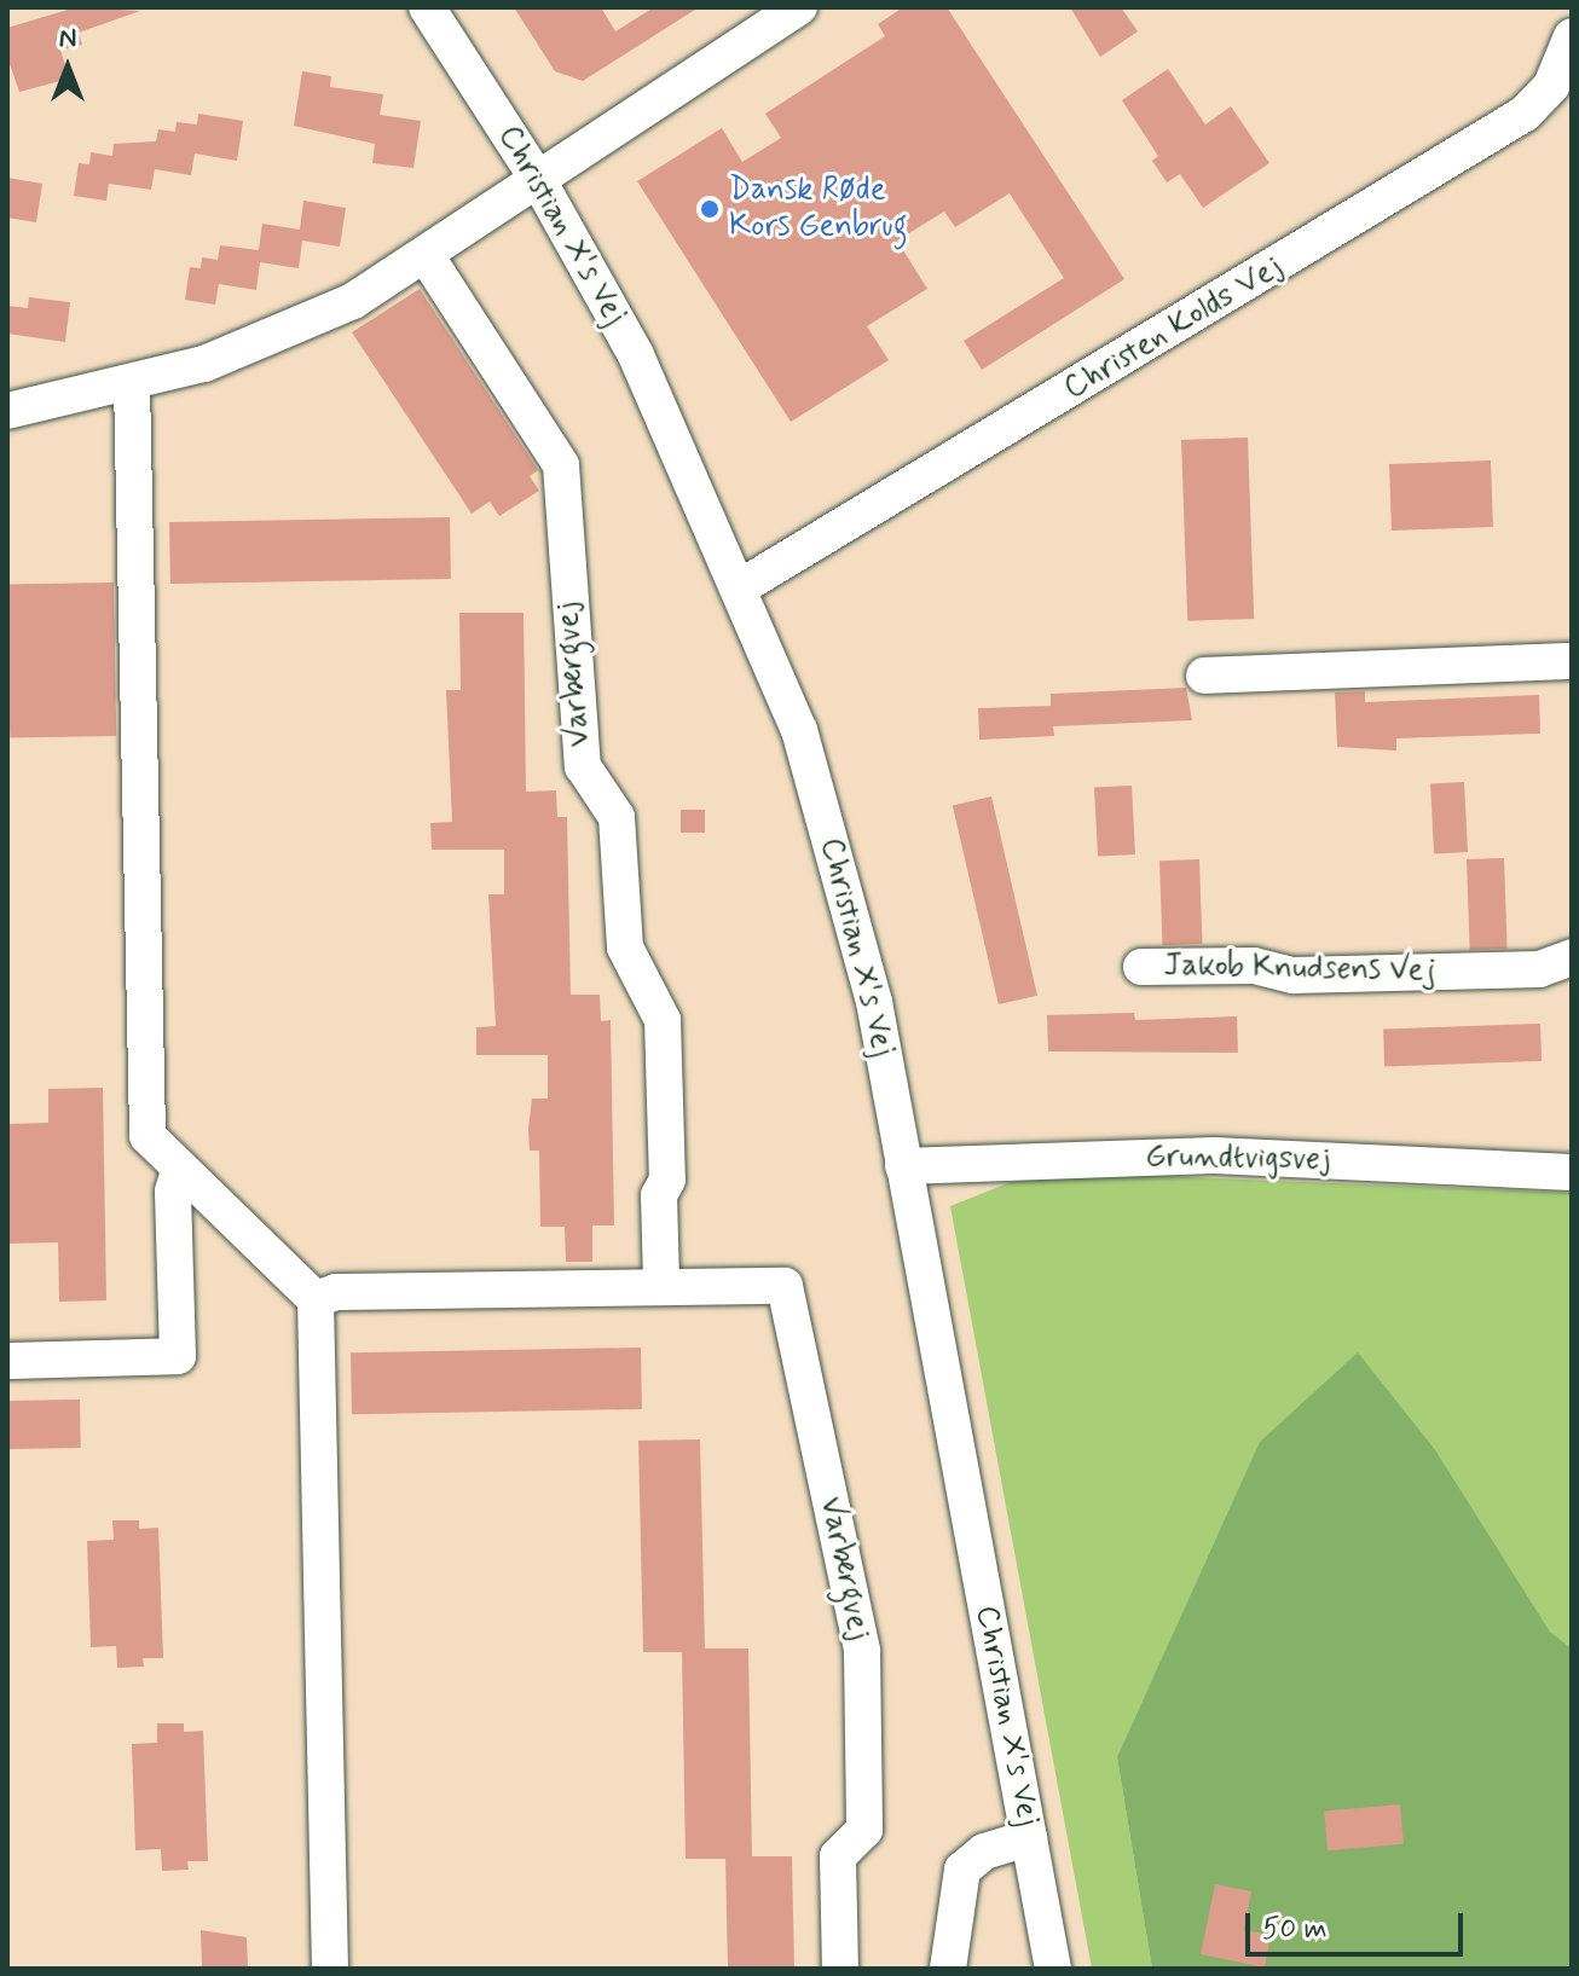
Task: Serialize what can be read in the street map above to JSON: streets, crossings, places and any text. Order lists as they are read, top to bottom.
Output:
{
  "streets": {
    "street": [
      "Christian X's Vej",
      "Christen Kolds Vej",
      "Varbergvej",
      "Jakob Knudsens Vej",
      "Grundtvigsvej"
    ]
  },
  "crossings": [
    ["Christian X's Vej", "Christen Kolds Vej"],
    ["Christian X's Vej", "Grundtvigsvej"]
  ],
  "places": ["Dansk Røde Kors Genbrug"],
  "scale_bar": "50 m",
  "north": "top"
}
